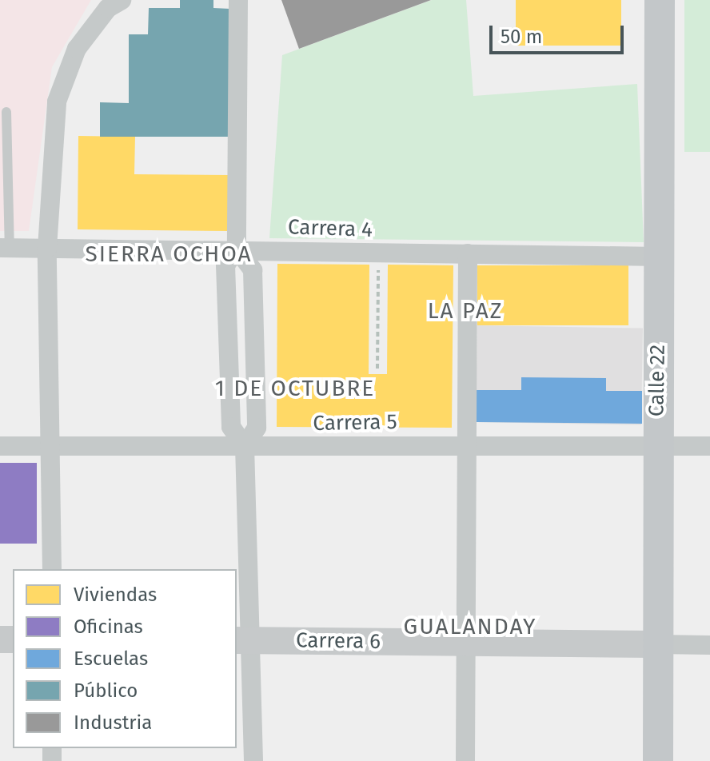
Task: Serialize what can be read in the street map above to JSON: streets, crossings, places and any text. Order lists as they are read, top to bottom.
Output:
{
  "streets": {
    "main road": ["Calle 22", "Carrera 6"],
    "street": ["Carrera 4", "Carrera 5"]
  },
  "crossings": [
    ["Carrera 4", "Calle 22"],
    ["Calle 22", "Carrera 5"],
    ["Calle 22", "Carrera 6"]
  ],
  "districts": [
    "SIERRA OCHOA",
    "LA PAZ",
    "1 DE OCTUBRE",
    "GUALANDAY"
  ],
  "legend": [
    "Viviendas",
    "Oficinas",
    "Escuelas",
    "Público",
    "Industria"
  ],
  "scale_bar": "50 m"
}
